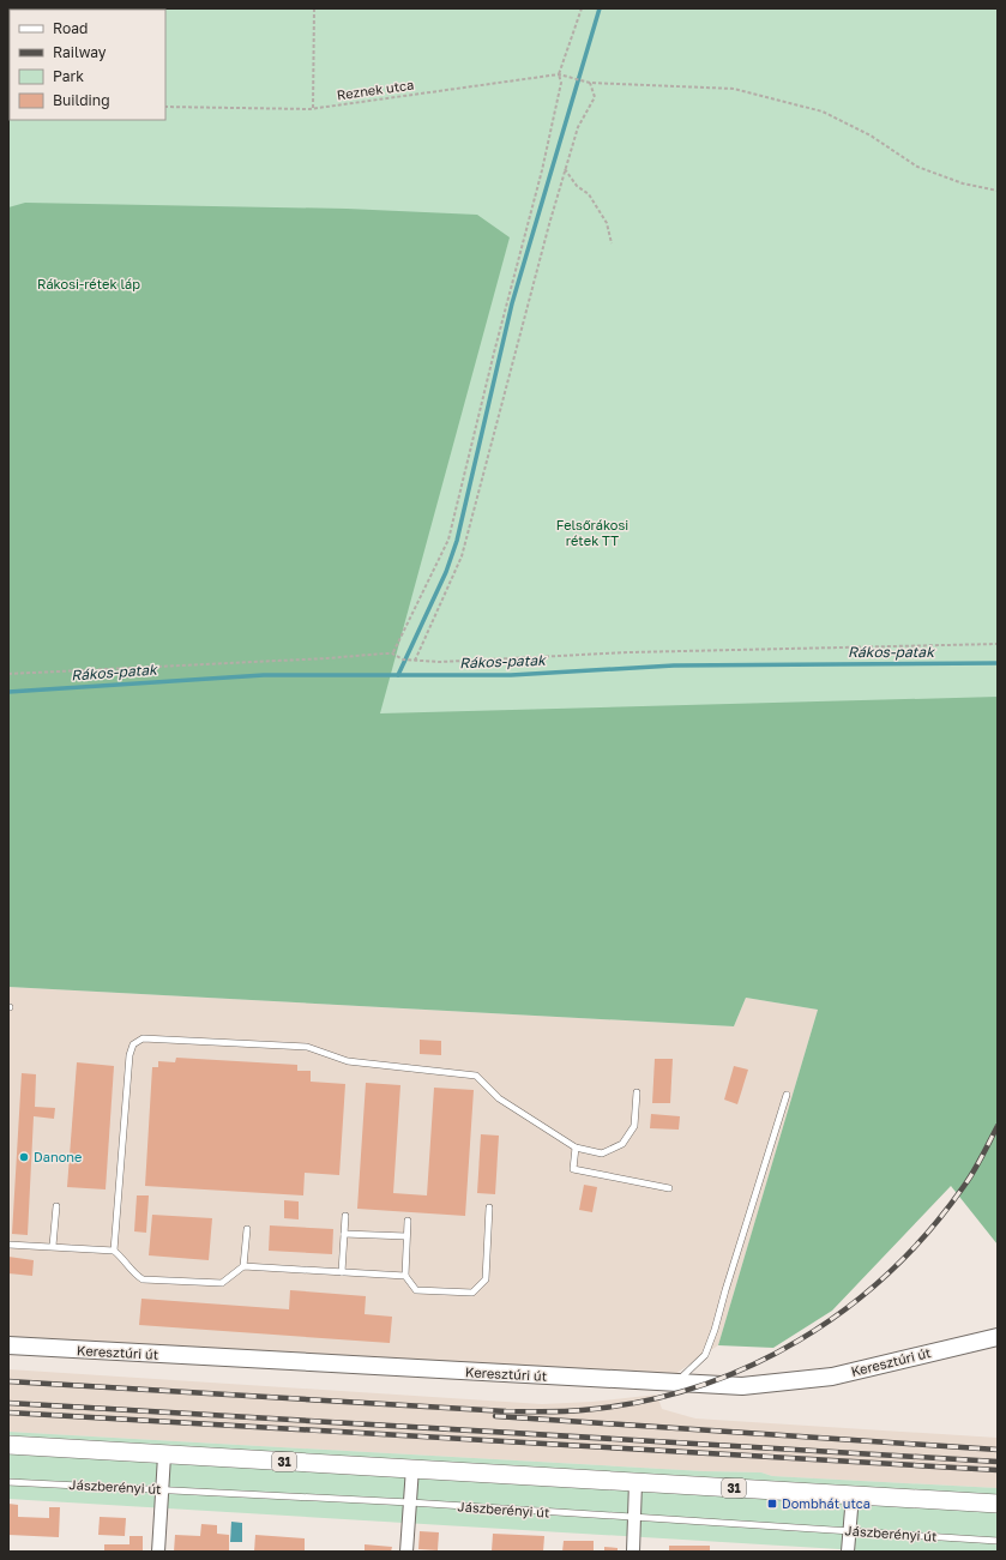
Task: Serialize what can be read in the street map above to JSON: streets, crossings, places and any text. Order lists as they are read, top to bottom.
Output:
{
  "streets": {
    "main road": ["Keresztúri út", "31"],
    "lane": ["Jászberényi út"],
    "path": ["Reznek utca"]
  },
  "water": ["Rákos-patak"],
  "parks": ["Rákosi-rétek láp", "Felsőrákosi rétek TT"],
  "places": {
    "other": ["Danone"],
    "transit": ["Dombhát utca"]
  },
  "legend": [
    "Road",
    "Railway",
    "Park",
    "Building"
  ]
}
